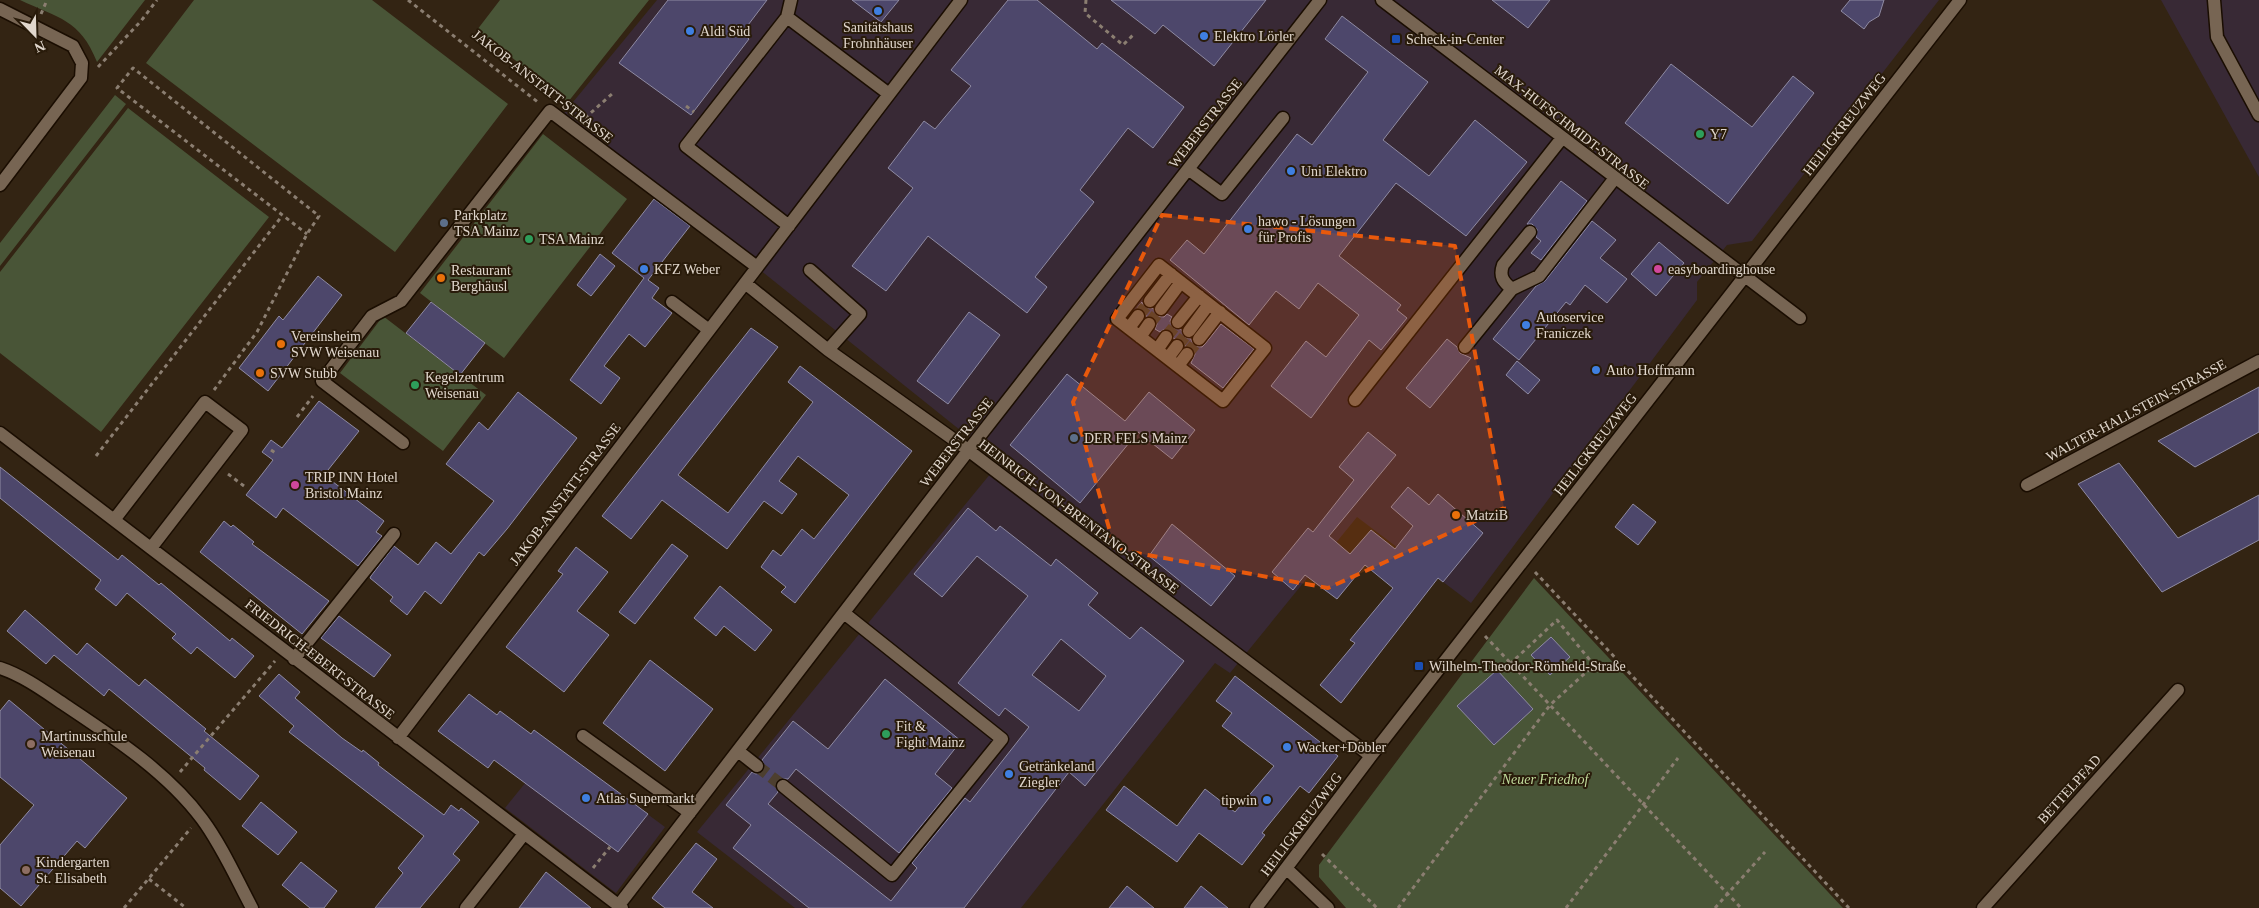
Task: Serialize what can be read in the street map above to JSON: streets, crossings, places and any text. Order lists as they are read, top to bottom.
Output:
{
  "streets": {
    "street": [
      "JAKOB-ANSTATT-STRASSE",
      "WEBERSTRASSE",
      "HEILIGKREUZWEG",
      "MAX-HUFSCHMIDT-STRASSE",
      "WALTER-HALLSTEIN-STRASSE",
      "HEINRICH-VON-BRENTANO-STRASSE",
      "FRIEDRICH-EBERT-STRASSE",
      "BETTELPFAD"
    ]
  },
  "crossings": [
    ["JAKOB-ANSTATT-STRASSE", "HEINRICH-VON-BRENTANO-STRASSE"],
    ["JAKOB-ANSTATT-STRASSE", "FRIEDRICH-EBERT-STRASSE"],
    ["WEBERSTRASSE", "HEINRICH-VON-BRENTANO-STRASSE"],
    ["WEBERSTRASSE", "FRIEDRICH-EBERT-STRASSE"],
    ["HEILIGKREUZWEG", "MAX-HUFSCHMIDT-STRASSE"],
    ["HEILIGKREUZWEG", "HEINRICH-VON-BRENTANO-STRASSE"]
  ],
  "parks": ["Neuer Friedhof"],
  "places": {
    "other": [
      "Sanitätshaus Frohnhäuser",
      "Aldi Süd",
      "Elektro Lörler",
      "Y7",
      "Uni Elektro",
      "Parkplatz TSA Mainz",
      "hawo - Lösungen für Profis",
      "TSA Mainz",
      "KFZ Weber",
      "easyboardinghouse",
      "Restaurant Berghäusl",
      "Autoservice Franiczek",
      "Vereinsheim SVW Weisenau",
      "Auto Hoffmann",
      "SVW Stubb",
      "Kegelzentrum Weisenau",
      "DER FELS Mainz",
      "TRIP INN Hotel Bristol Mainz",
      "MatziB",
      "Fit & Fight Mainz",
      "Martinusschule Weisenau",
      "Wacker+Döbler",
      "Getränkeland Ziegler",
      "Atlas Supermarkt",
      "tipwin",
      "Kindergarten St. Elisabeth"
    ],
    "transit": ["Scheck-in-Center", "Wilhelm-Theodor-Römheld-Straße"]
  },
  "north": "bottom right"
}
